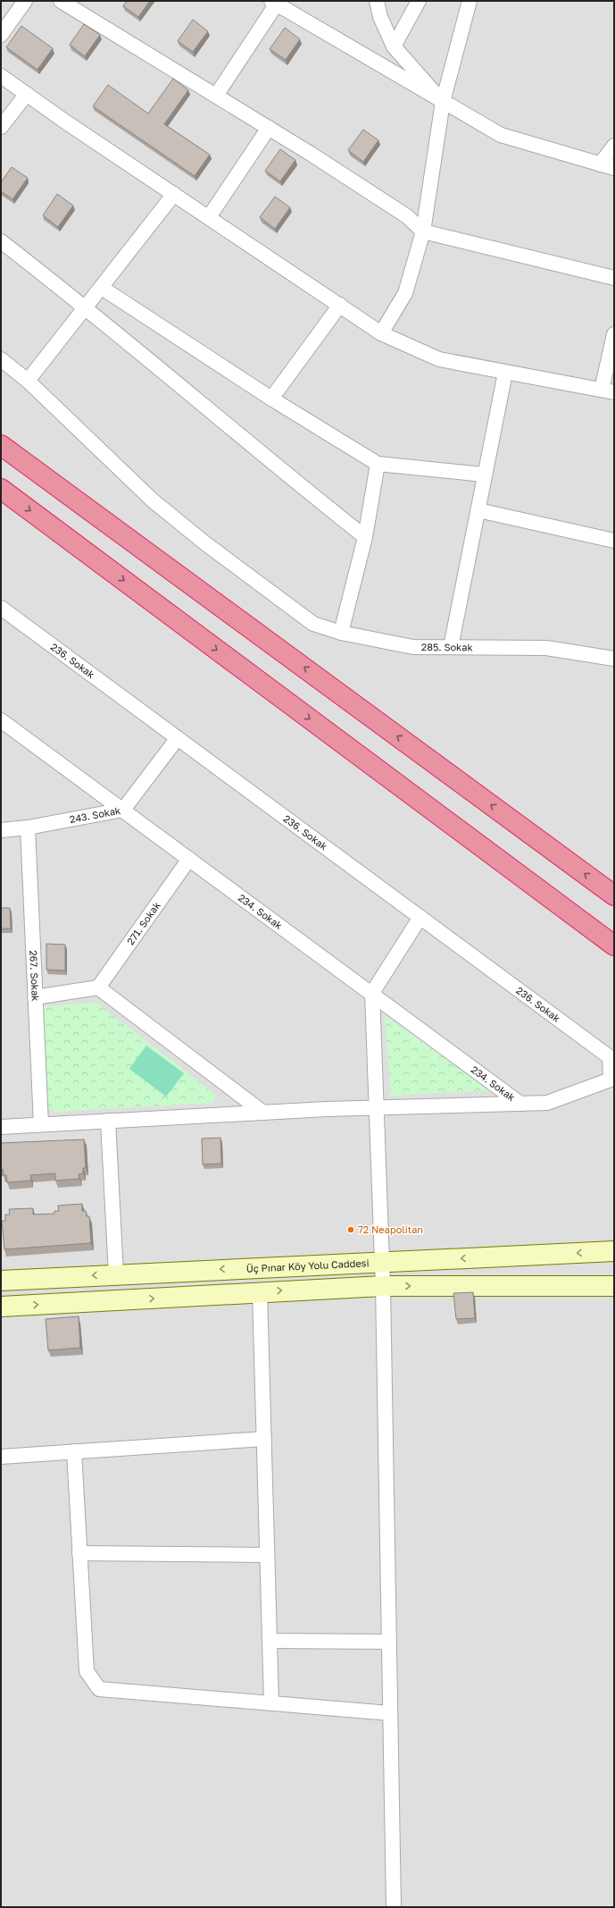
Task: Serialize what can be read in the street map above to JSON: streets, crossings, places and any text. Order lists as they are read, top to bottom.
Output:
{
  "streets": {
    "main road": ["Üç Pınar Köy Yolu Caddesi"],
    "street": [
      "285. Sokak",
      "236. Sokak",
      "243. Sokak",
      "234. Sokak",
      "271. Sokak",
      "267. Sokak"
    ]
  },
  "crossings": [
    ["236. Sokak", "243. Sokak"],
    ["236. Sokak", "234. Sokak"],
    ["243. Sokak", "234. Sokak"],
    ["243. Sokak", "267. Sokak"],
    ["234. Sokak", "271. Sokak"]
  ],
  "places": ["72 Neapolitan"]
}
